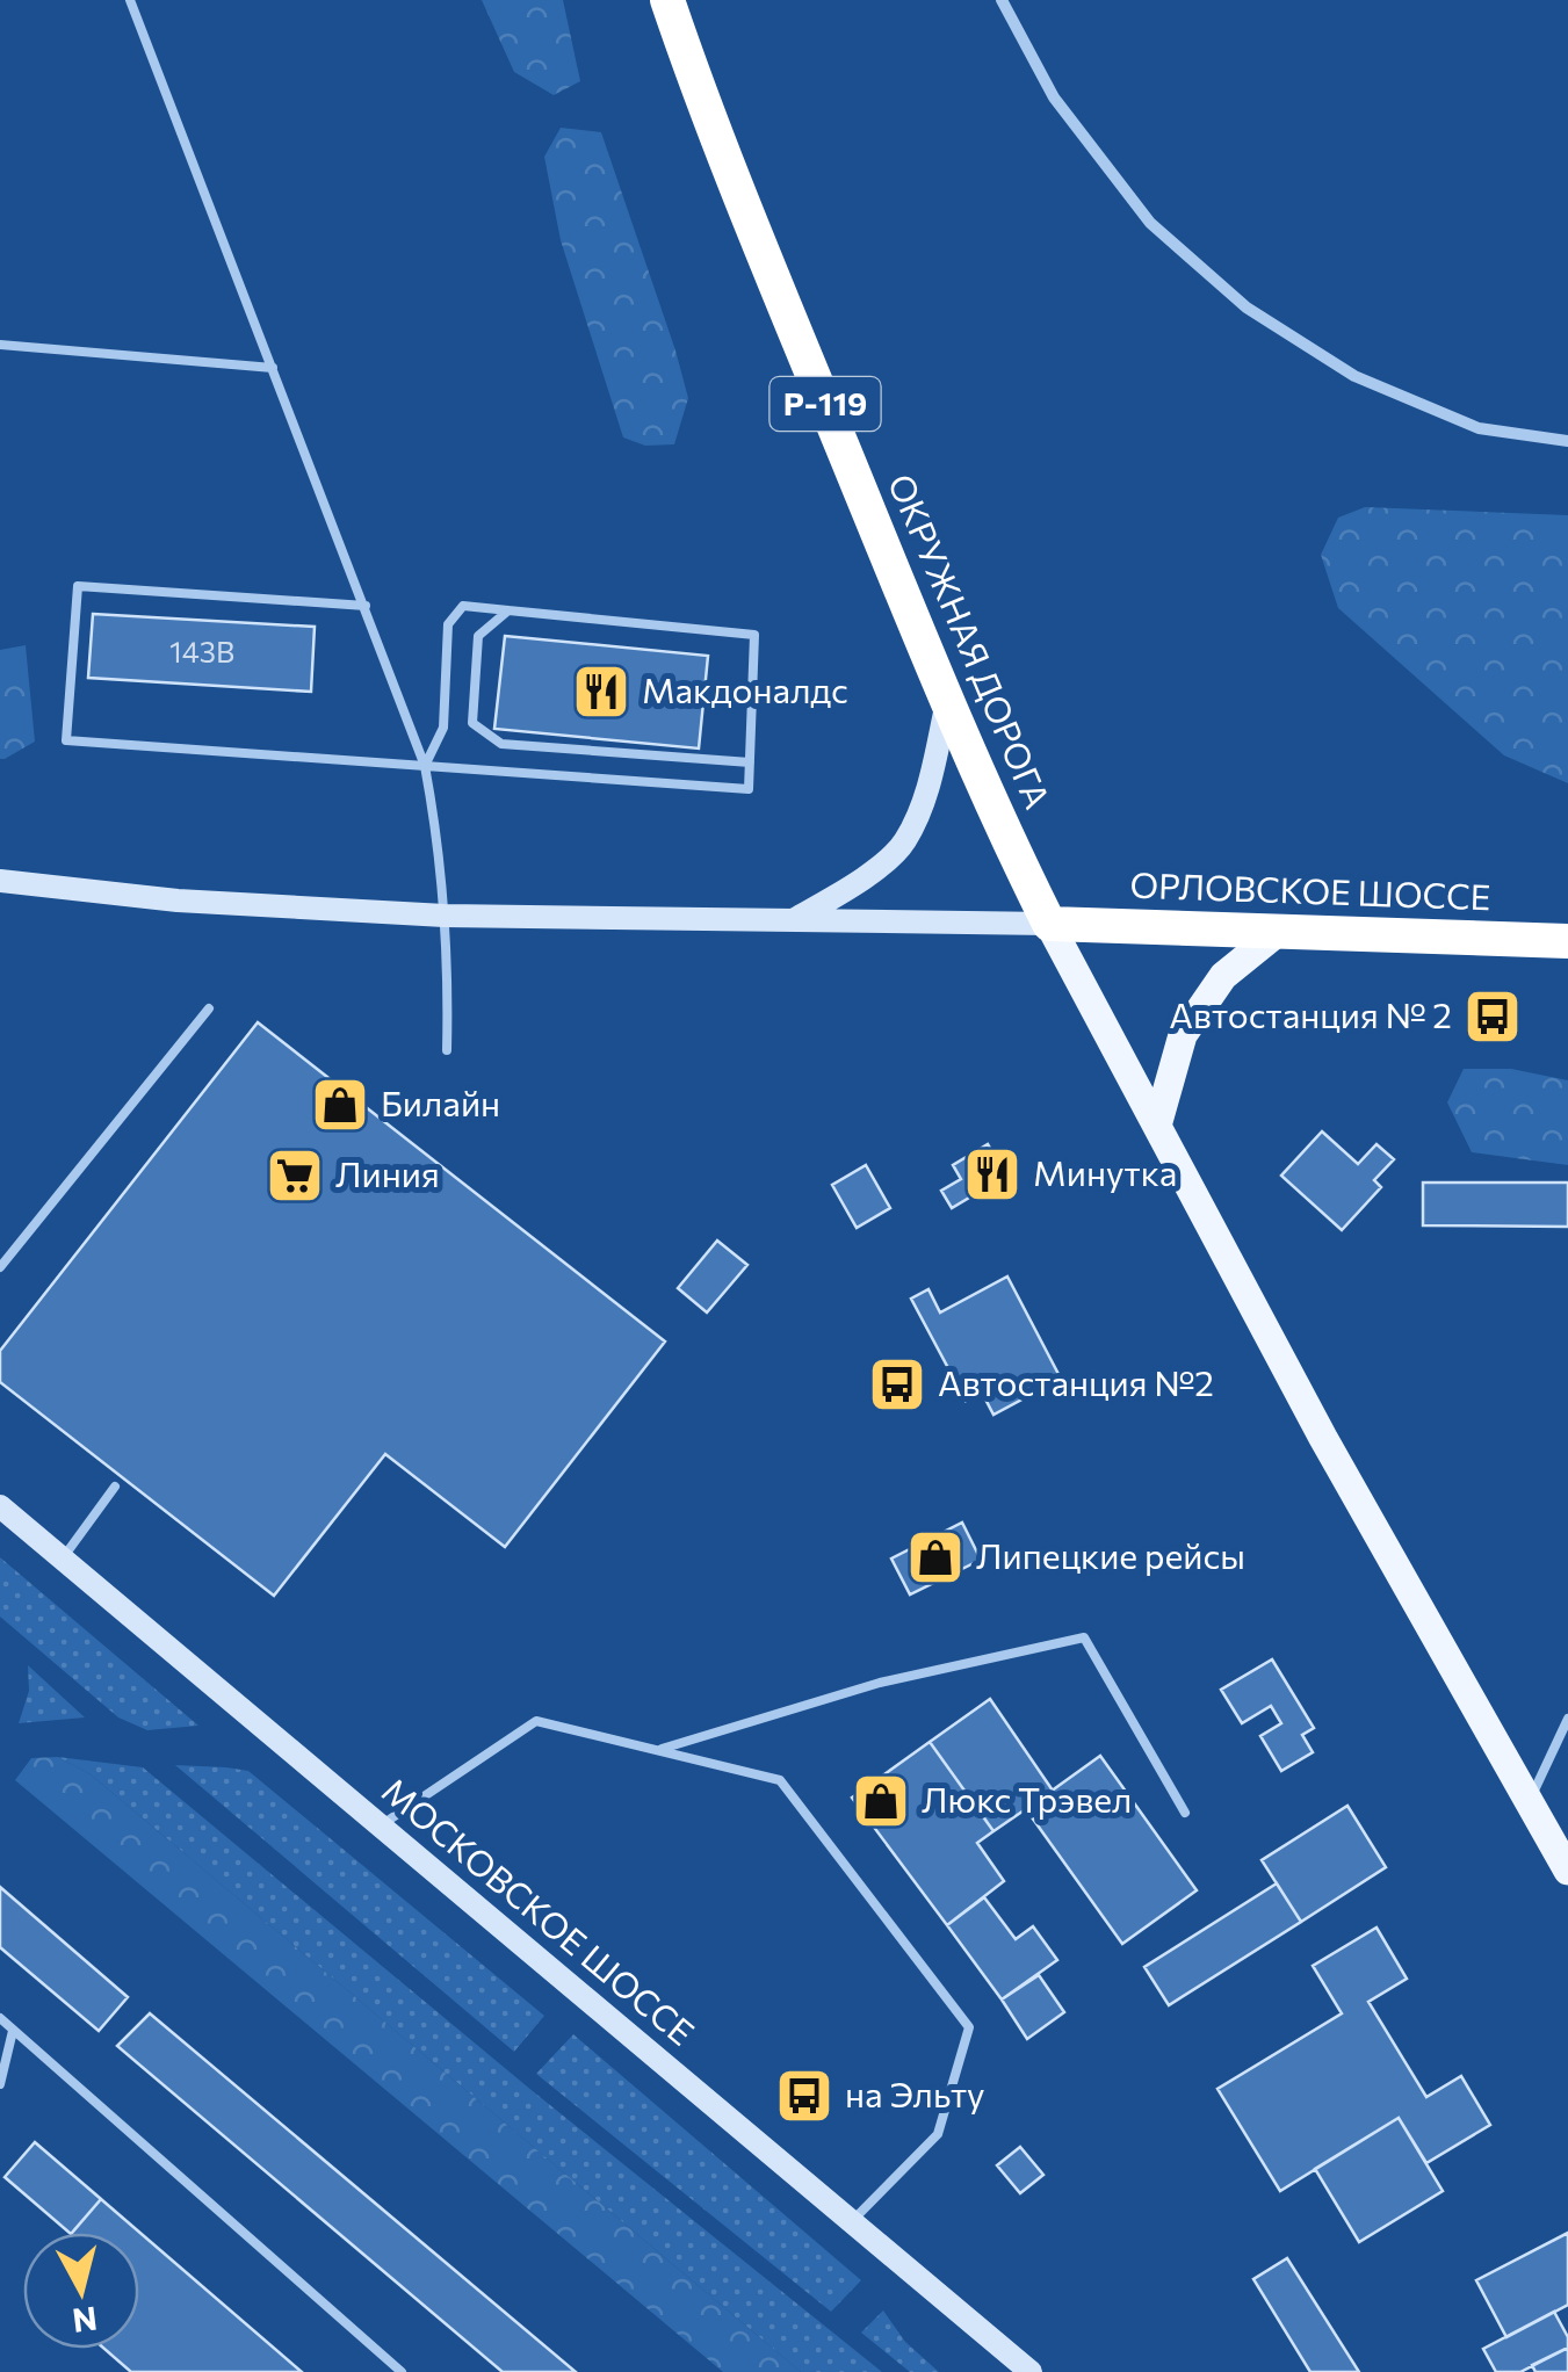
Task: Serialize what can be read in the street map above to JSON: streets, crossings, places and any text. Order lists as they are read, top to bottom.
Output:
{
  "streets": {
    "highway": ["Р-119", "ОКРУЖНАЯ ДОРОГА", "ОРЛОВСКОЕ ШОССЕ"],
    "street": ["МОСКОВСКОЕ ШОССЕ"]
  },
  "crossings": [
    ["ОКРУЖНАЯ ДОРОГА", "ОРЛОВСКОЕ ШОССЕ"]
  ],
  "places": {
    "restaurant": ["Макдоналдс", "Минутка"],
    "bus stop": ["Автостанция № 2", "Автостанция №2", "на Эльту"],
    "shop": ["Билайн", "Липецкие рейсы", "Люкс Трэвел"],
    "supermarket": ["Линия"]
  },
  "house_numbers": ["143В"],
  "north": "bottom"
}
